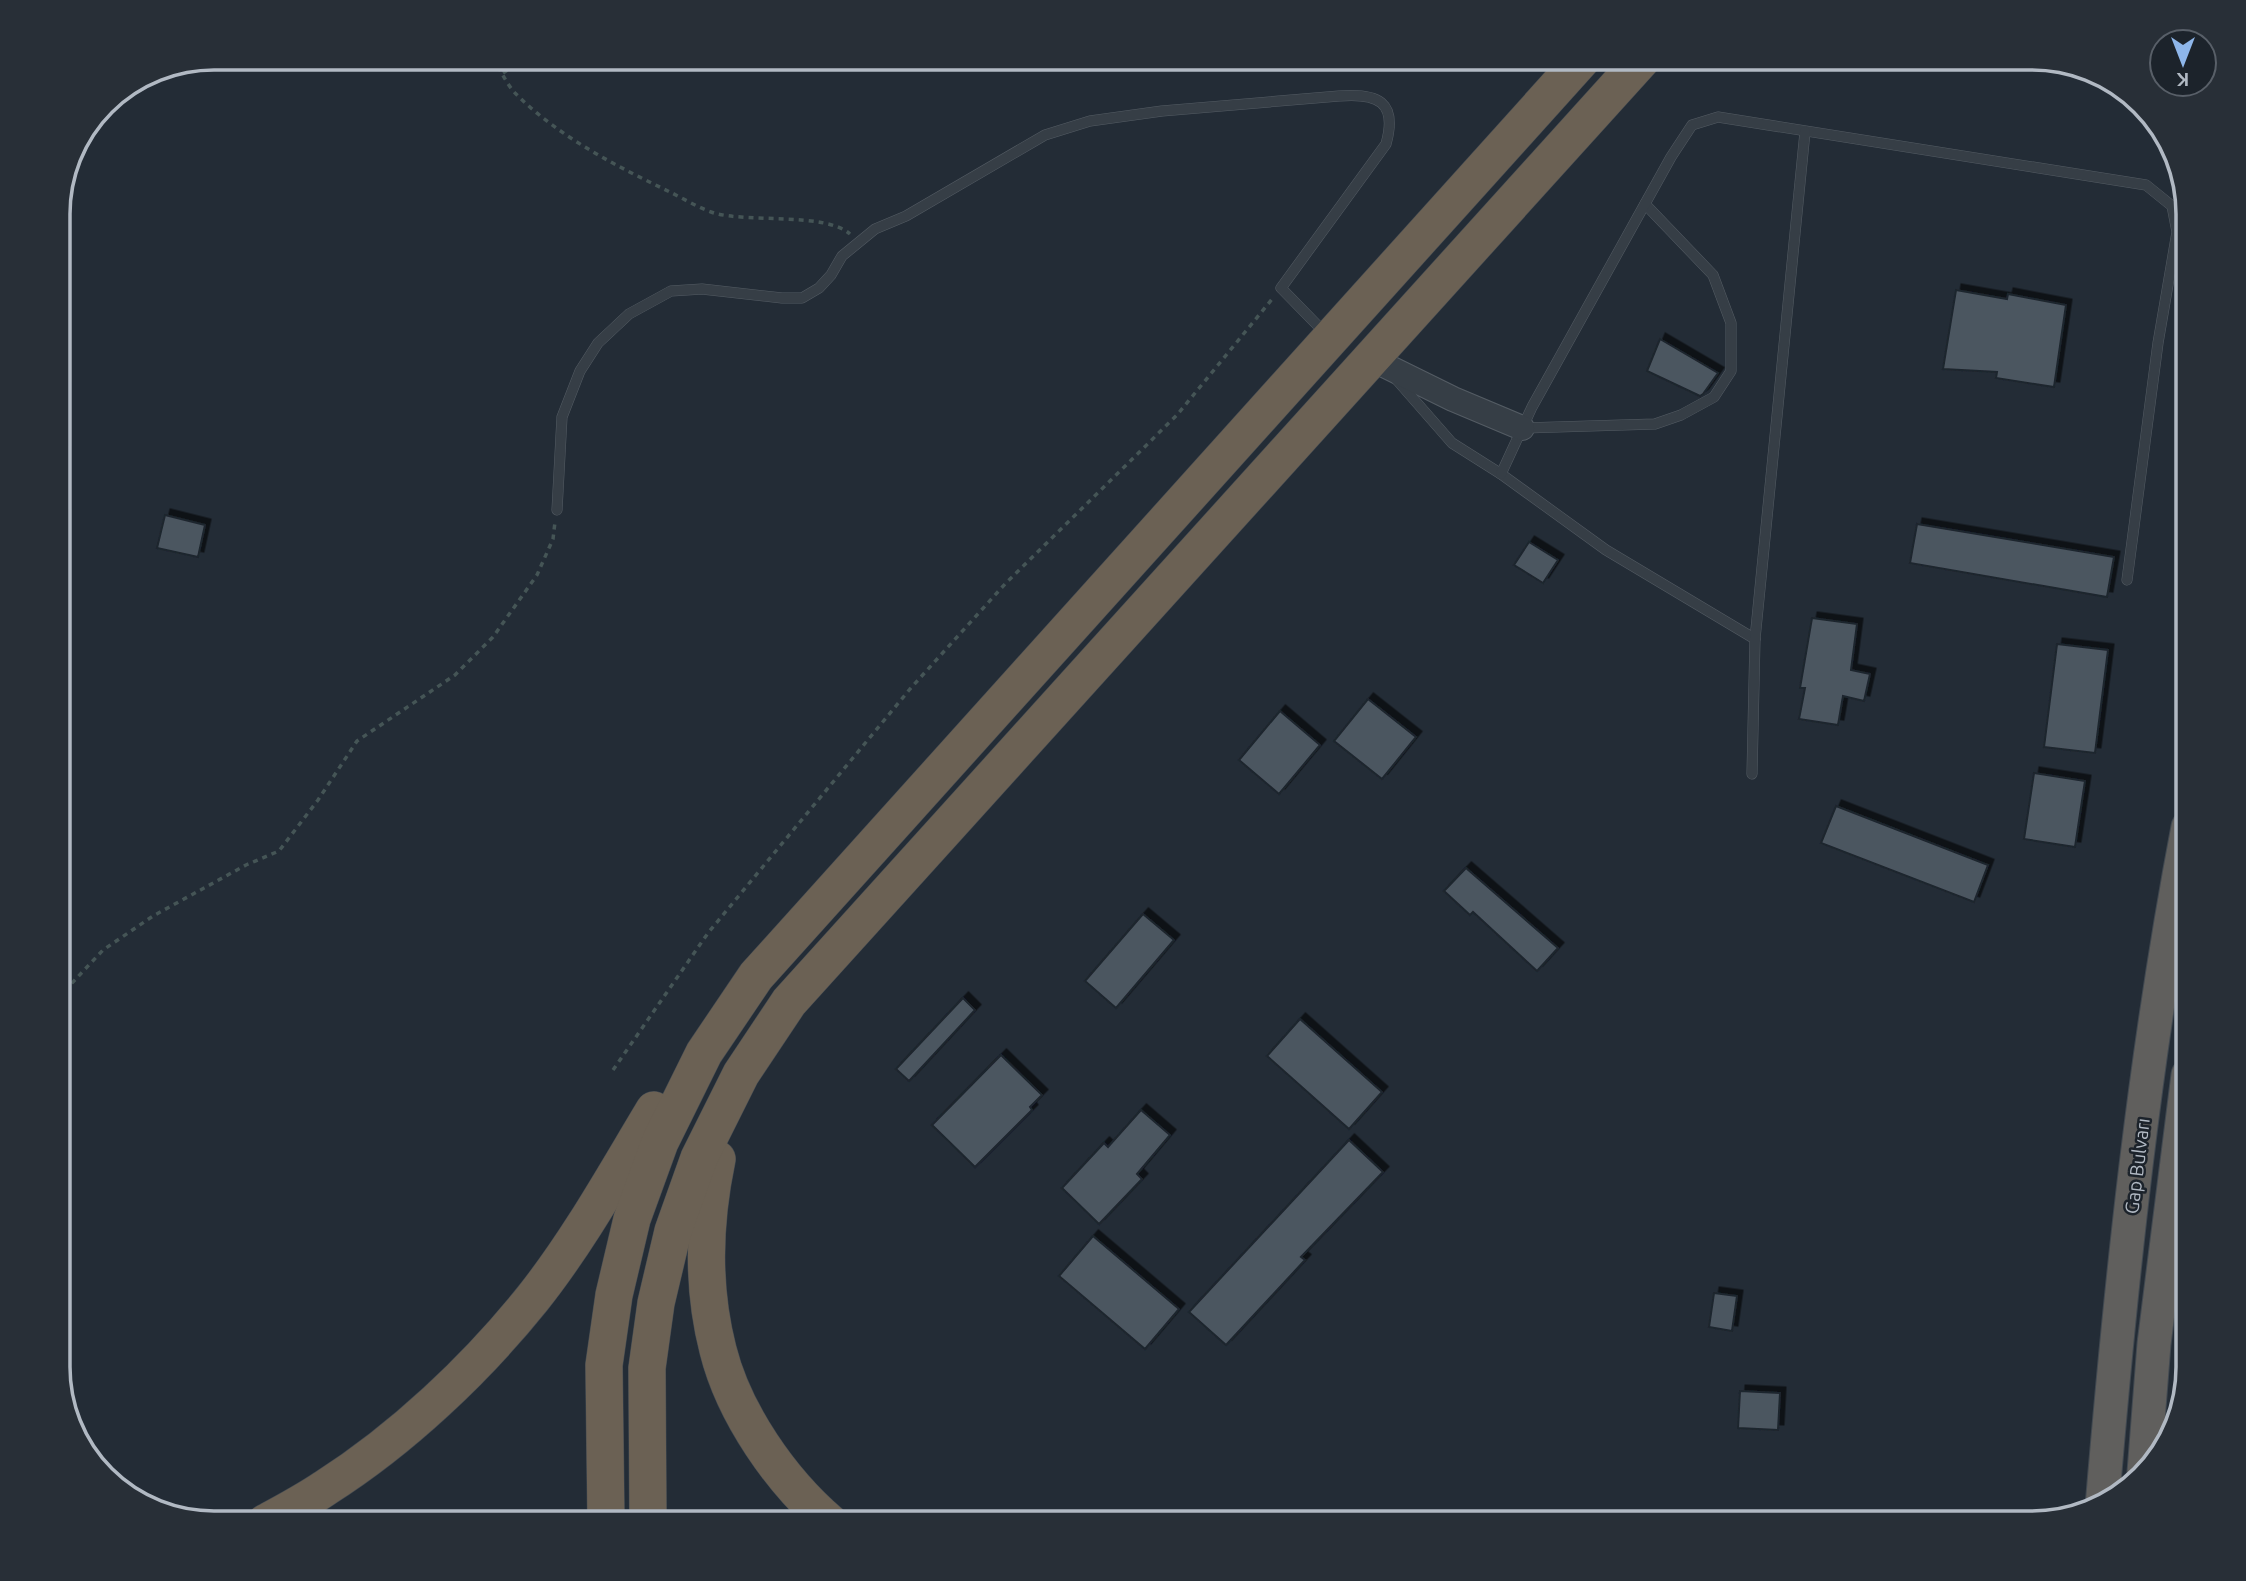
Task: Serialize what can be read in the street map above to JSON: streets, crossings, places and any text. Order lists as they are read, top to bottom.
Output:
{
  "streets": {
    "highway": ["Gap Bulvarı"]
  },
  "north": "bottom"
}
